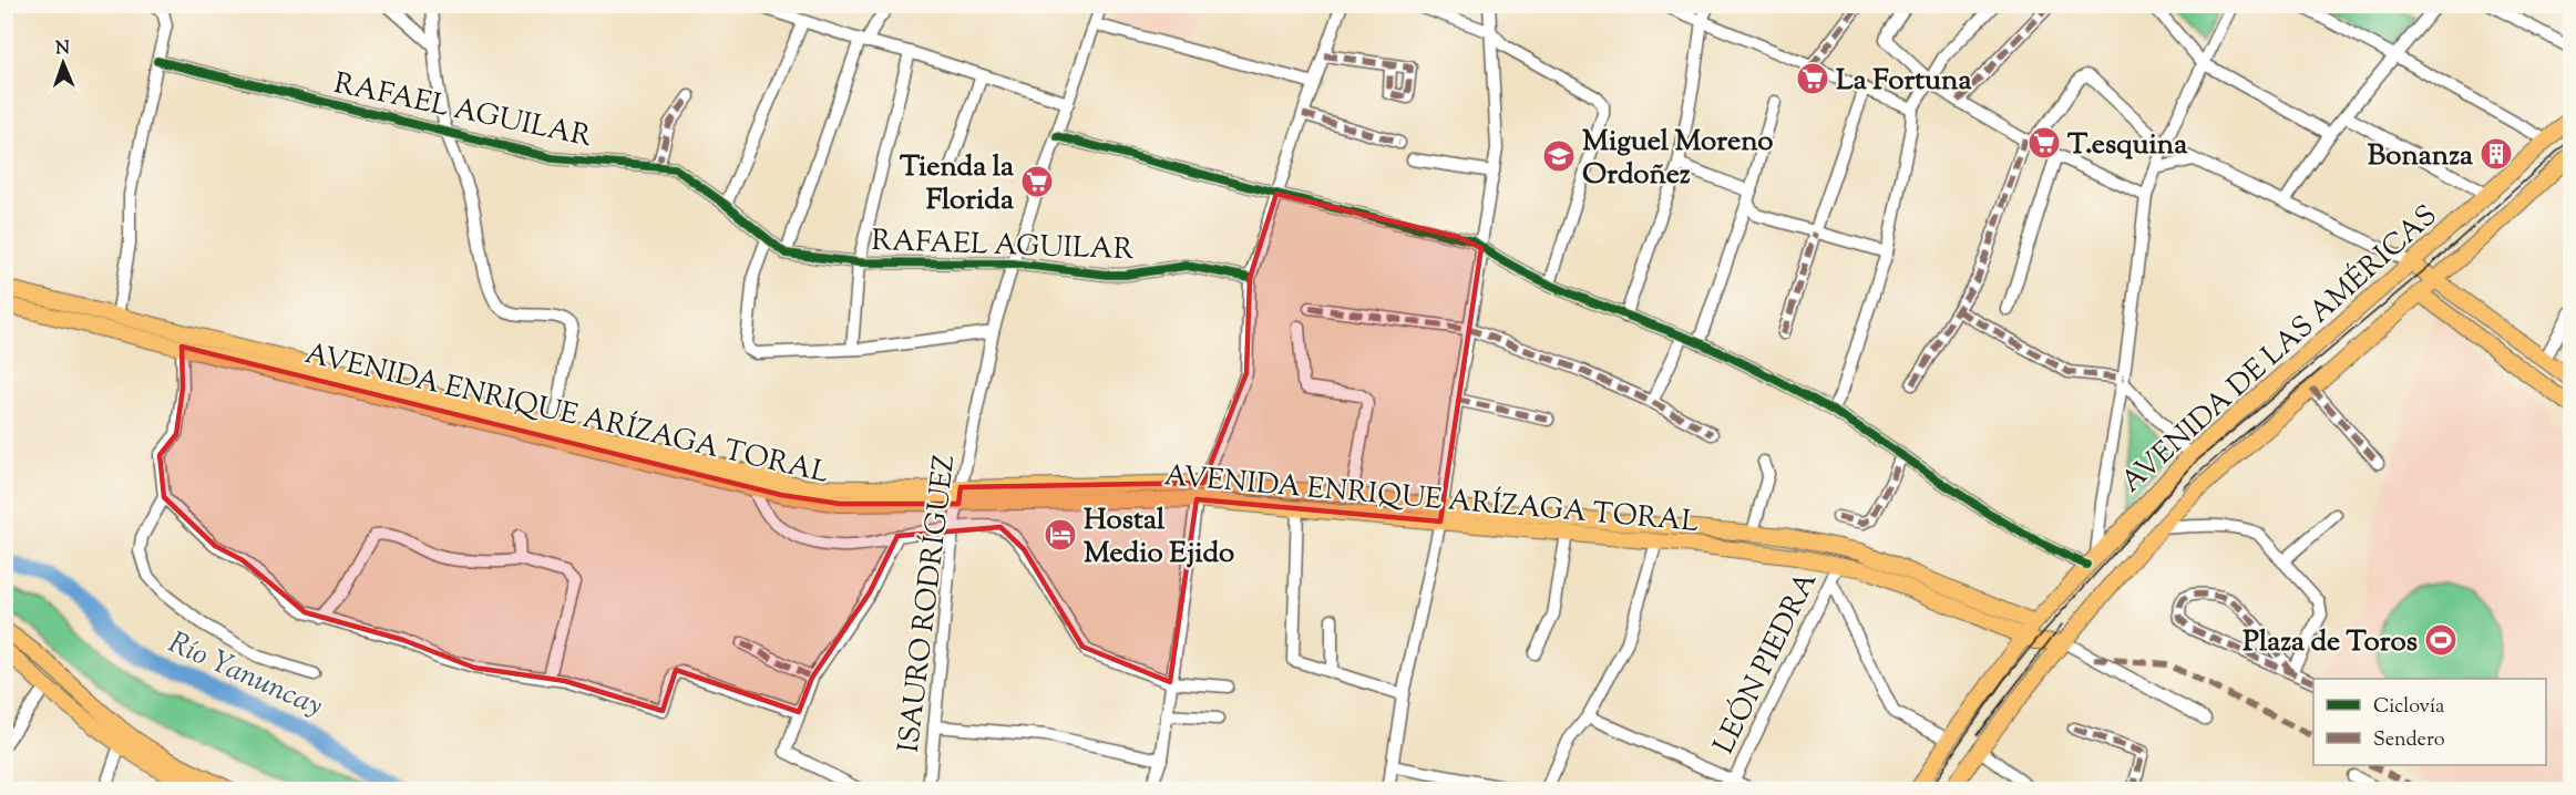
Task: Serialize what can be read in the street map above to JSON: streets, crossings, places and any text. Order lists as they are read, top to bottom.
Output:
{
  "streets": {
    "main road": ["AVENIDA DE LAS AMÉRICAS", "AVENIDA ENRIQUE ARÍZAGA TORAL"],
    "street": ["RAFAEL AGUILAR", "ISAURO RODRÍGUEZ", "LEÓN PIEDRA"]
  },
  "crossings": [
    ["RAFAEL AGUILAR", "ISAURO RODRÍGUEZ"],
    ["AVENIDA DE LAS AMÉRICAS", "AVENIDA ENRIQUE ARÍZAGA TORAL"],
    ["AVENIDA ENRIQUE ARÍZAGA TORAL", "ISAURO RODRÍGUEZ"],
    ["AVENIDA ENRIQUE ARÍZAGA TORAL", "LEÓN PIEDRA"]
  ],
  "water": ["Río Yanuncay"],
  "places": {
    "supermarket": ["La Fortuna", "T.esquina", "Tienda la Florida"],
    "building": ["Bonanza"],
    "school or university": ["Miguel Moreno Ordoñez"],
    "hotel": ["Hostal Medio Ejido"],
    "sports": ["Plaza de Toros"]
  },
  "legend": ["Ciclovía", "Sendero"],
  "north": "top"
}
